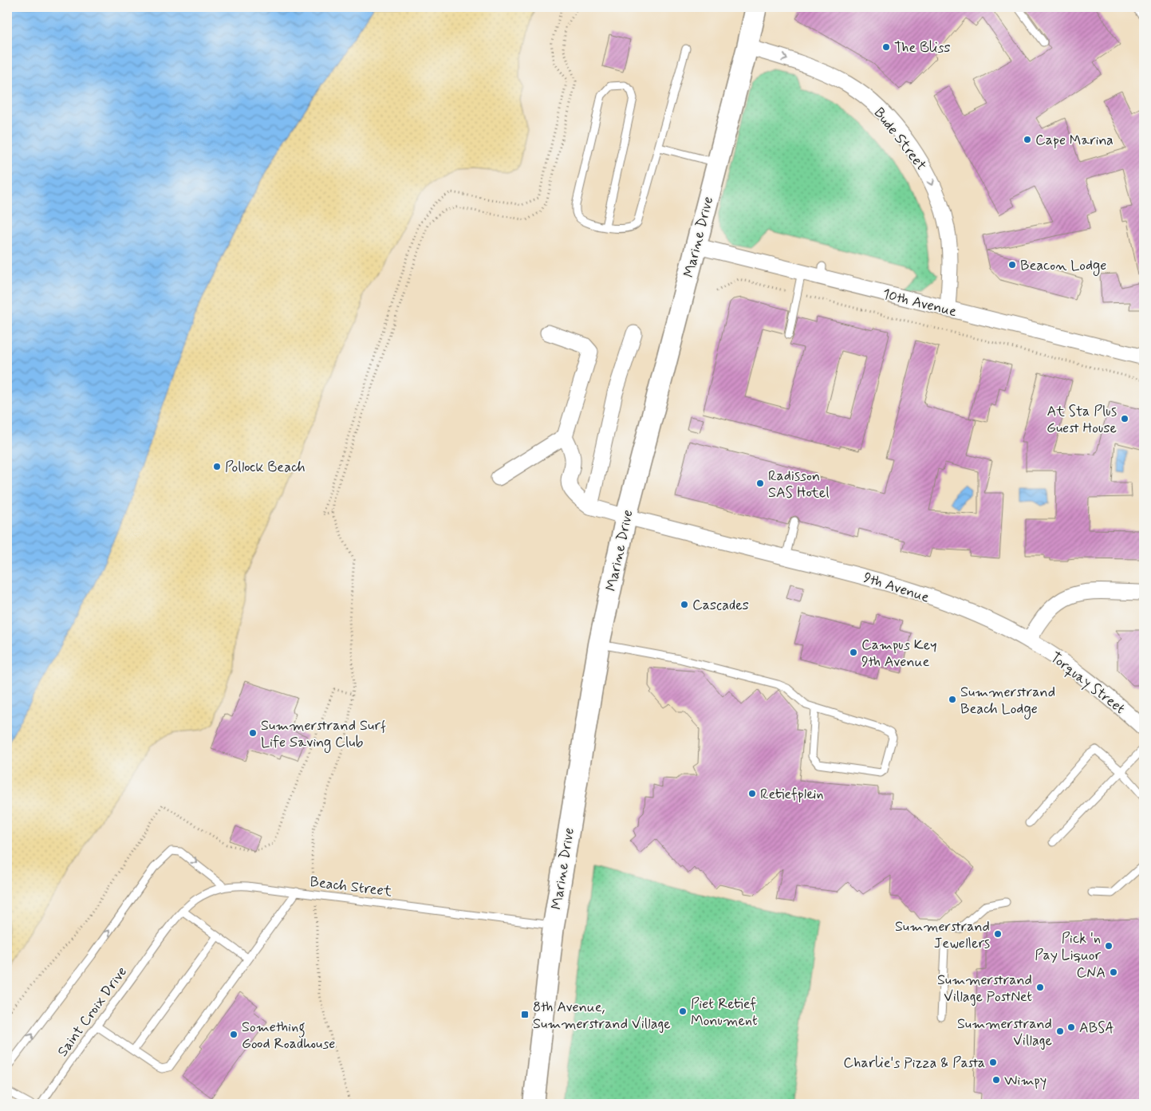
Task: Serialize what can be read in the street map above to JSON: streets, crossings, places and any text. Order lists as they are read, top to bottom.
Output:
{
  "streets": {
    "main road": ["Marine Drive"],
    "street": [
      "Bude Street",
      "10th Avenue",
      "9th Avenue",
      "Torquay Street"
    ],
    "lane": ["Beach Street", "Saint Croix Drive"]
  },
  "crossings": [
    ["Bude Street", "Marine Drive"],
    ["Bude Street", "10th Avenue"],
    ["Marine Drive", "10th Avenue"],
    ["Marine Drive", "9th Avenue"],
    ["Marine Drive", "Beach Street"],
    ["9th Avenue", "Torquay Street"],
    ["Beach Street", "Saint Croix Drive"]
  ],
  "one_way": ["Bude Street"],
  "places": {
    "other": [
      "The Bliss",
      "Cape Marina",
      "Beacon Lodge",
      "At Sta Plus Guest House",
      "Pollock Beach",
      "Radisson SAS Hotel",
      "Cascades",
      "Campus Key 9th Avenue",
      "Summerstrand Beach Lodge",
      "Summerstrand Surf Life Saving Club",
      "Retiefplein",
      "Summerstrand Jewellers",
      "Pick 'n Pay Liquor",
      "CNA",
      "Summerstrand Village PostNet",
      "Piet Retief Monument",
      "ABSA",
      "Summerstrand Village",
      "Something Good Roadhouse",
      "Charlie's Pizza & Pasta",
      "Wimpy"
    ],
    "transit": ["8th Avenue, Summerstrand Village"]
  }
}
